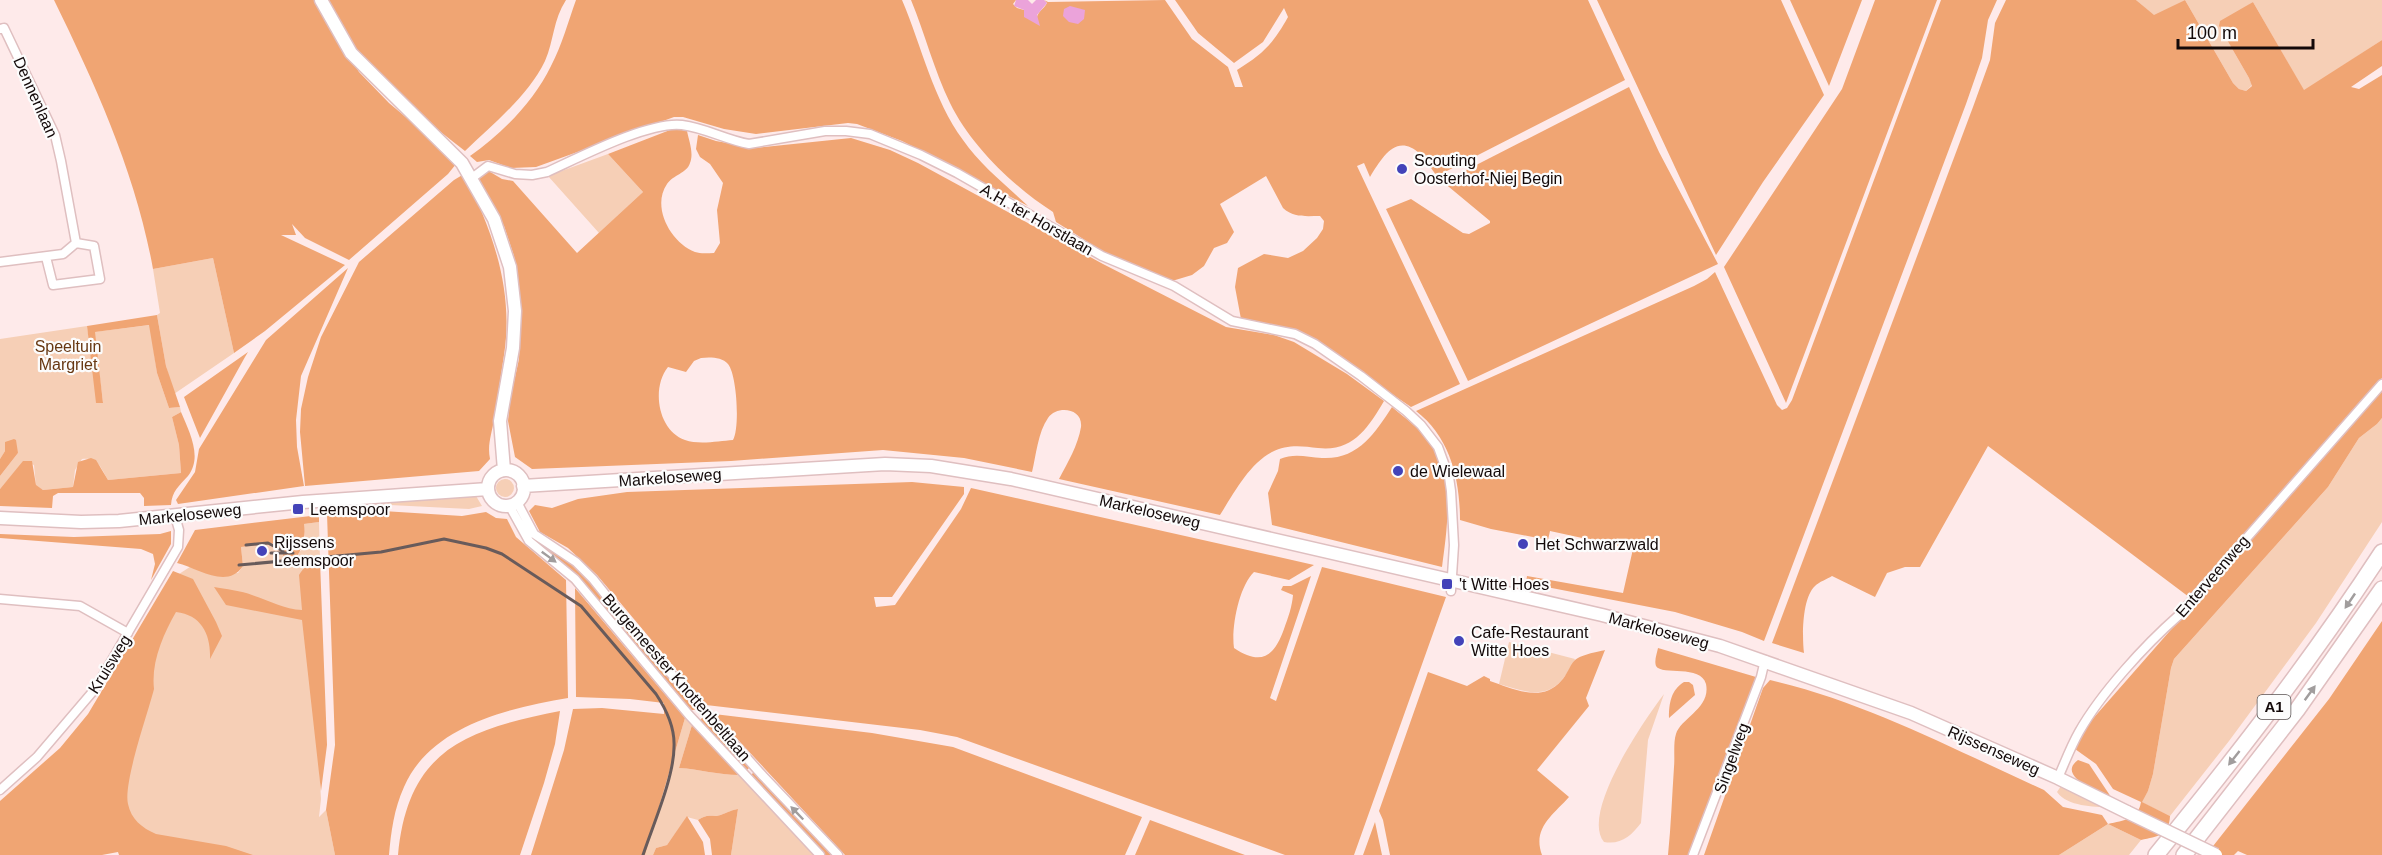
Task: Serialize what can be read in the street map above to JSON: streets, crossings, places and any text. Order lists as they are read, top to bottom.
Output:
{
  "streets": {
    "highway": ["A1"],
    "main road": ["Markeloseweg", "Rijssenseweg"],
    "street": [
      "Dennenlaan",
      "A.H. ter Horstlaan",
      "Enterveenweg",
      "Kruisweg",
      "Burgemeester Knottenbeltlaan",
      "Singelweg"
    ]
  },
  "crossings": [
    ["A.H. ter Horstlaan", "Markeloseweg"],
    ["Markeloseweg", "Kruisweg"],
    ["Markeloseweg", "Burgemeester Knottenbeltlaan"],
    ["Markeloseweg", "Rijssenseweg"],
    ["Markeloseweg", "Singelweg"],
    ["Enterveenweg", "Rijssenseweg"],
    ["Rijssenseweg", "Singelweg"]
  ],
  "parks": ["Speeltuin Margriet"],
  "places": {
    "other": [
      "Scouting Oosterhof-Niej Begin",
      "de Wielewaal",
      "Het Schwarzwald",
      "Rijssens Leemspoor",
      "Cafe-Restaurant Witte Hoes"
    ],
    "transit": ["Leemspoor", "'t Witte Hoes"]
  },
  "scale_bar": "100 m"
}
